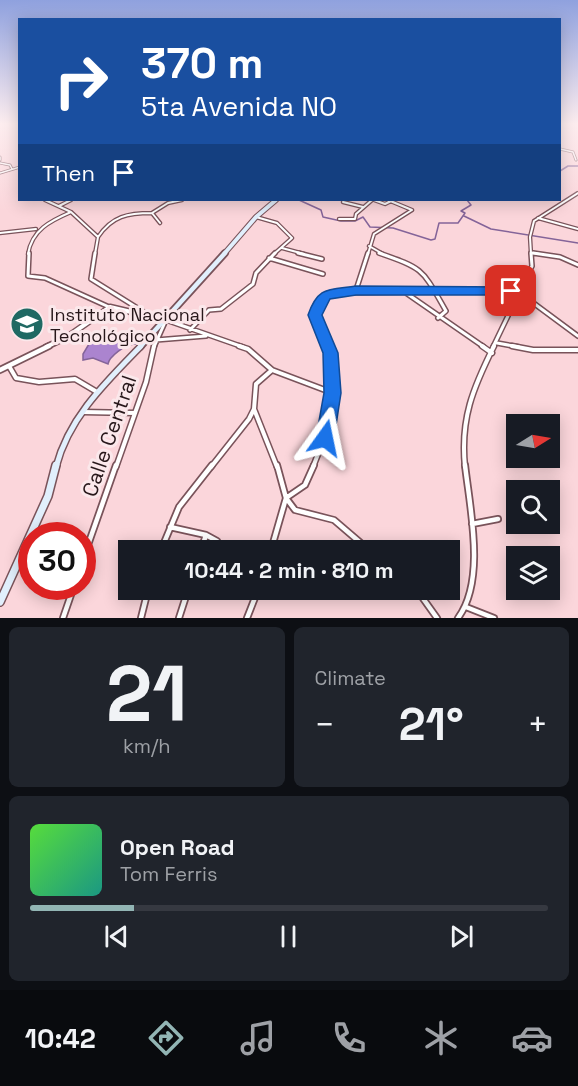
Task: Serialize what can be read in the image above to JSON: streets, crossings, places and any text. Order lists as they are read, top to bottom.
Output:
{
  "streets": {
    "street": ["Calle Central"]
  },
  "places": {
    "school or university": ["Instituto Nacional Tecnológico"]
  },
  "north": "right",
  "page": {
    "turn": ["370 m", "5ta Avenida NO"],
    "then": "Then",
    "limit": "30",
    "trip": "10:44 · 2 min · 810 m",
    "tile": [
      ["21", "km/h"],
      "Climate"
    ],
    "heat": ["−", "21°", "+"],
    "song": ["Open Road", "Tom Ferris"],
    "tabs": "10:42"
  }
}
